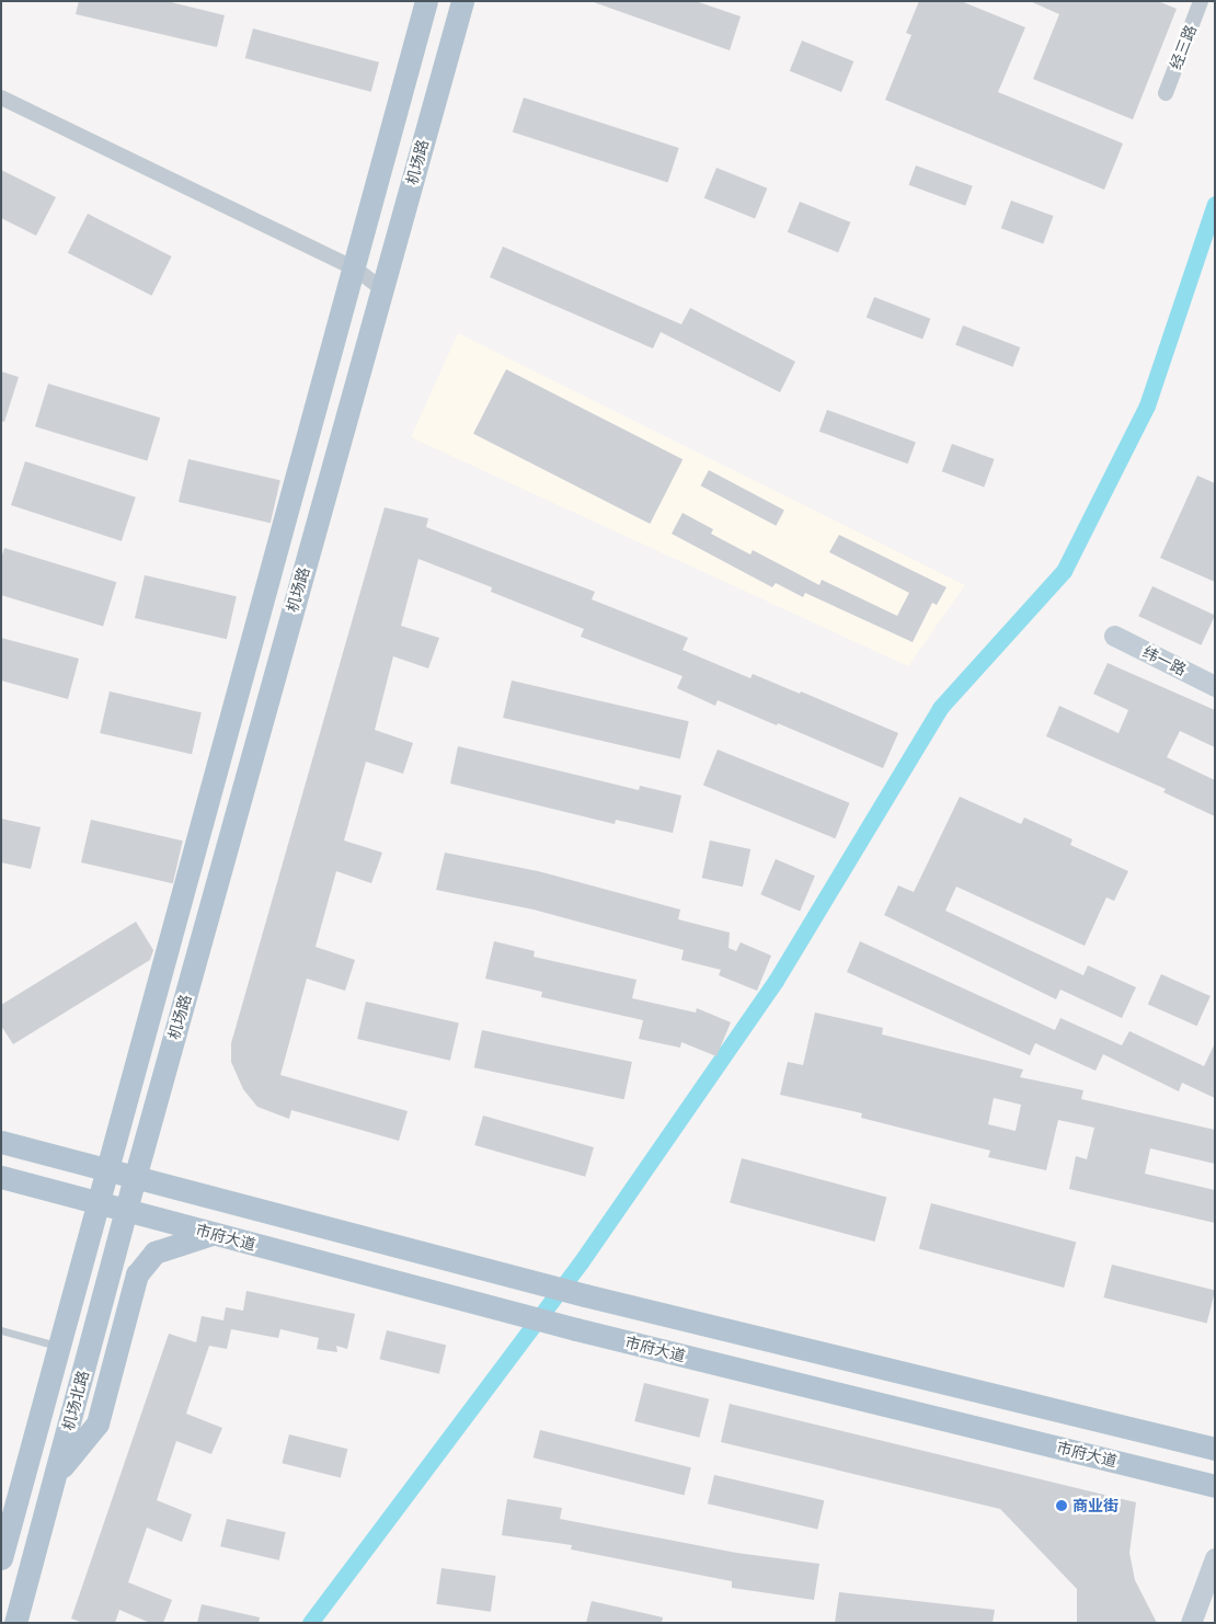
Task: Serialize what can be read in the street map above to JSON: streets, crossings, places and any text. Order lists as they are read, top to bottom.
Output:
{
  "streets": {
    "main road": ["机场路", "市府大道", "机场北路"],
    "street": ["经三路", "纬一路"]
  },
  "crossings": [
    ["机场路", "机场北路"],
    ["市府大道", "机场北路"]
  ],
  "places": ["商业街"]
}
